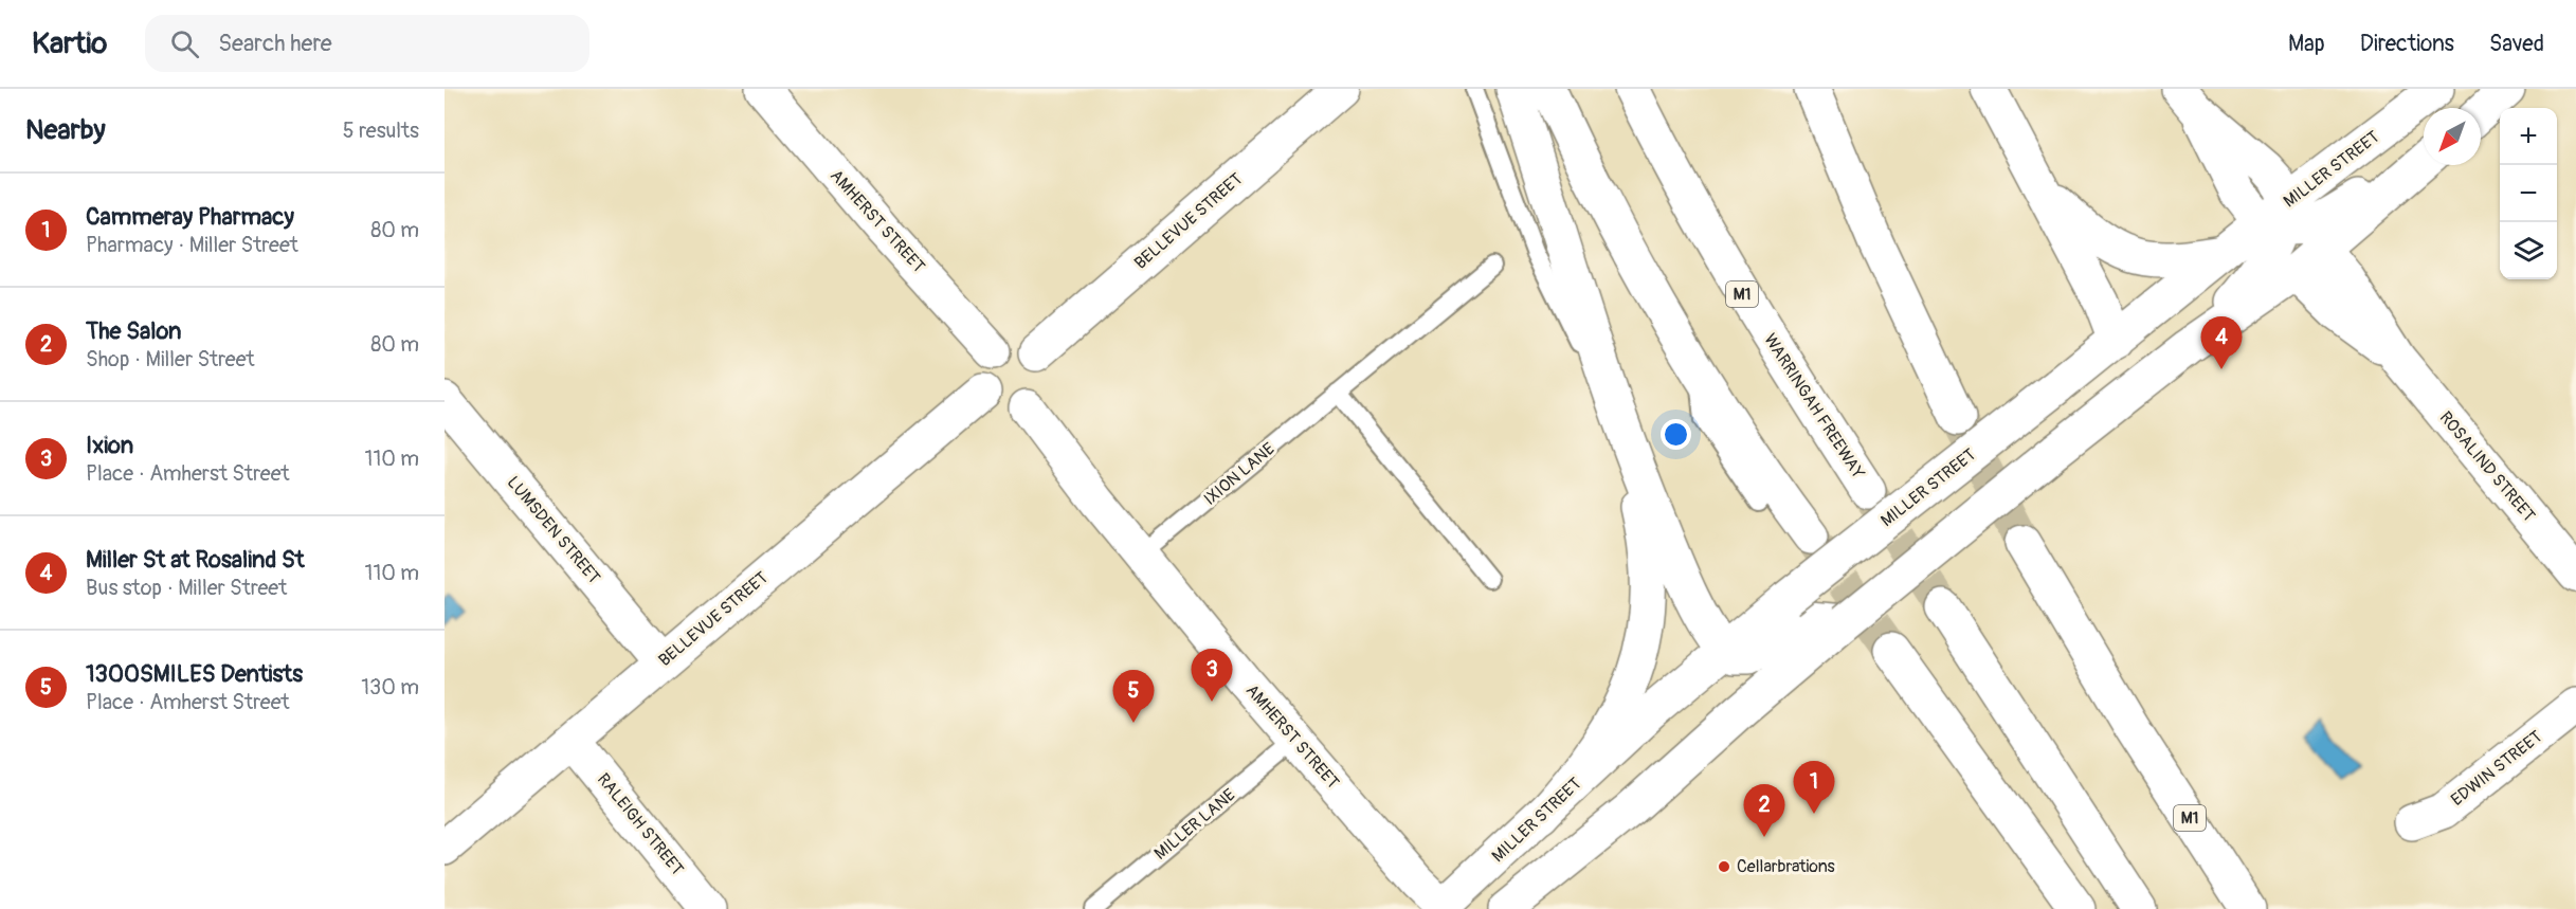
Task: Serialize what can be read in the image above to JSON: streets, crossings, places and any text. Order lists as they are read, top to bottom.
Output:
{
  "streets": {
    "main road": [
      "MILLER STREET",
      "AMHERST STREET",
      "BELLEVUE STREET",
      "M1",
      "WARRINGAH FREEWAY",
      "ROSALIND STREET",
      "LUMSDEN STREET",
      "EDWIN STREET",
      "RALEIGH STREET"
    ],
    "lane": ["IXION LANE", "MILLER LANE"]
  },
  "crossings": [
    ["MILLER STREET", "AMHERST STREET"],
    ["MILLER STREET", "ROSALIND STREET"],
    ["AMHERST STREET", "BELLEVUE STREET"],
    ["AMHERST STREET", "IXION LANE"],
    ["AMHERST STREET", "MILLER LANE"],
    ["BELLEVUE STREET", "LUMSDEN STREET"],
    ["BELLEVUE STREET", "RALEIGH STREET"]
  ],
  "places": ["Cellarbrations"],
  "north": "bottom left",
  "page": {
    "header": "Kartio",
    "search": "Search here",
    "nav": ["Map", "Directions", "Saved"],
    "heading": ["Nearby", "5 results"],
    "map_buttons": ["+", "−"],
    "list": [
      {
        "mark": "1",
        "name": "Cammeray Pharmacy",
        "note": "Pharmacy · Miller Street",
        "value": "80 m"
      },
      {
        "mark": "2",
        "name": "The Salon",
        "note": "Shop · Miller Street",
        "value": "80 m"
      },
      {
        "mark": "3",
        "name": "Ixion",
        "note": "Place · Amherst Street",
        "value": "110 m"
      },
      {
        "mark": "4",
        "name": "Miller St at Rosalind St",
        "note": "Bus stop · Miller Street",
        "value": "110 m"
      },
      {
        "mark": "5",
        "name": "1300SMILES Dentists",
        "note": "Place · Amherst Street",
        "value": "130 m"
      }
    ],
    "pins": [
      "4",
      "3",
      "5",
      "1",
      "2"
    ]
  }
}
